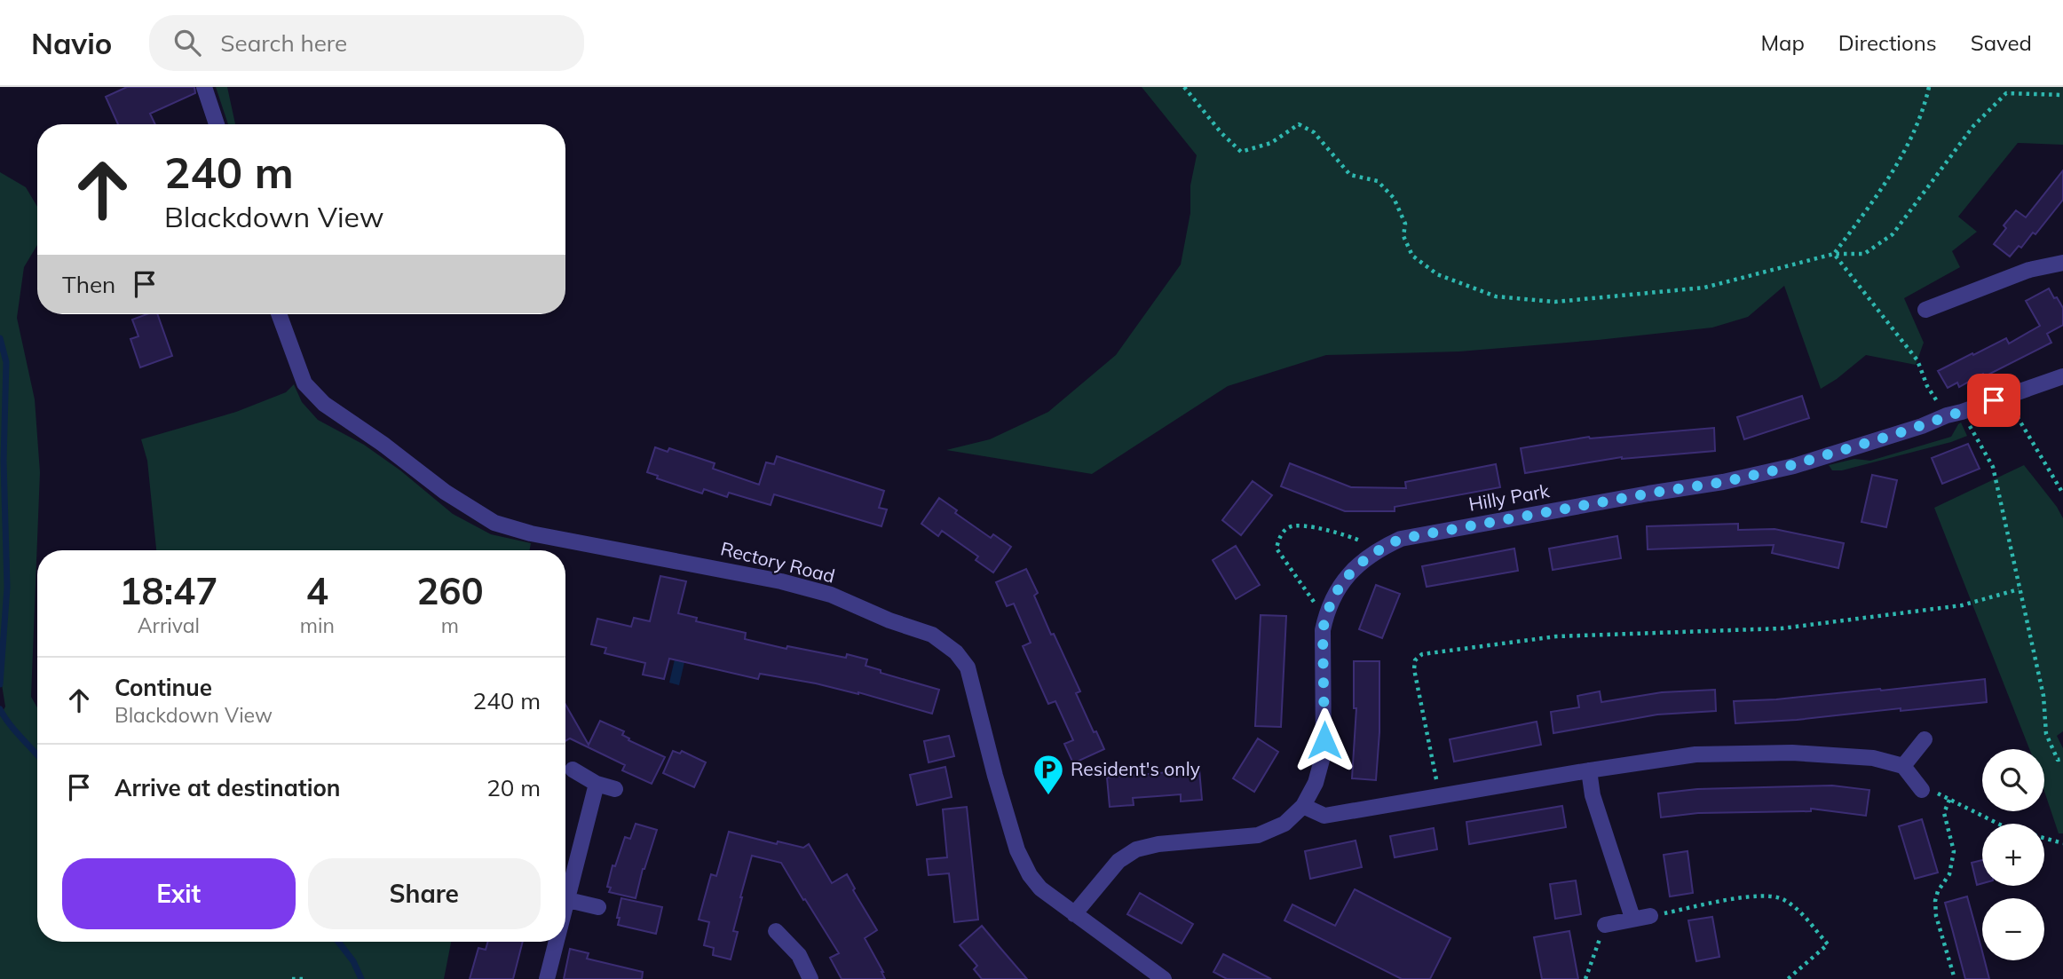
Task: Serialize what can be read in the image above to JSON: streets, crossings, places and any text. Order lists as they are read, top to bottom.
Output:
{
  "streets": {
    "street": ["Hilly Park", "Rectory Road"]
  },
  "crossings": [
    ["Hilly Park", "Rectory Road"]
  ],
  "places": {
    "parking": ["Resident's only"]
  },
  "page": {
    "header": "Navio",
    "search": "Search here",
    "nav": ["Map", "Directions", "Saved"],
    "turn": ["240 m", "Blackdown View"],
    "then": "Then",
    "eta": [
      "18:47",
      "Arrival",
      "4",
      "min",
      "260",
      "m"
    ],
    "list": [
      {
        "name": "Continue",
        "note": "Blackdown View",
        "value": "240 m"
      },
      {
        "name": "Arrive at destination",
        "value": "20 m"
      }
    ],
    "map_buttons": ["+", "−"],
    "buttons": ["Exit", "Share"]
  }
}
